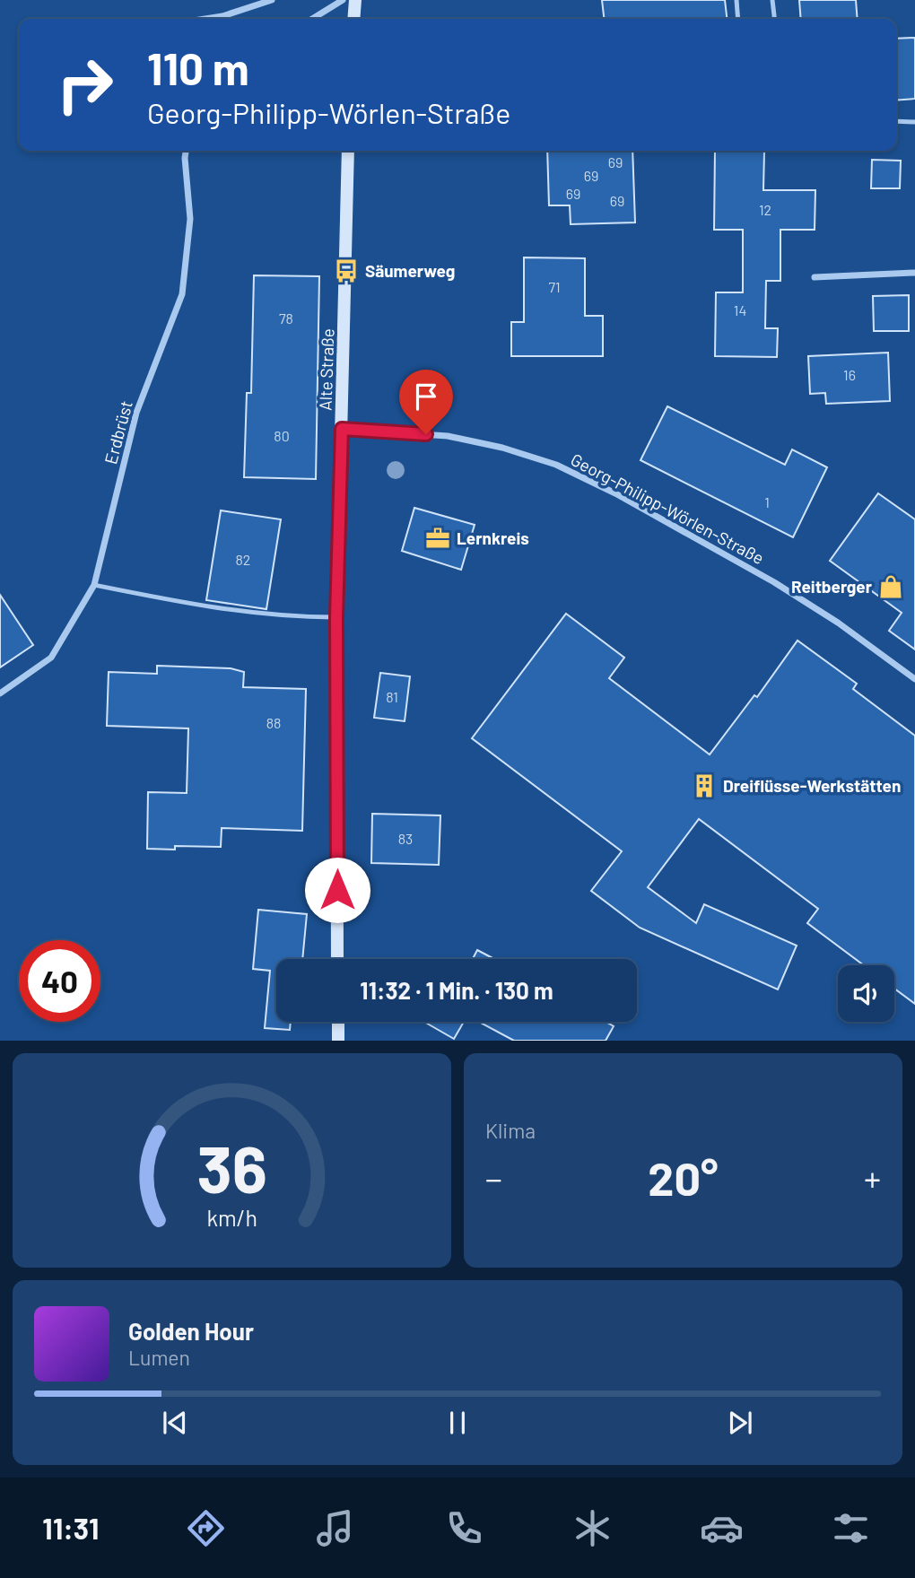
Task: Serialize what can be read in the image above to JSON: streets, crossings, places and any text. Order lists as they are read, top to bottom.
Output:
{
  "streets": {
    "street": ["Alte Straße", "Erdbrüst", "Georg-Philipp-Wörlen-Straße"]
  },
  "crossings": [
    ["Alte Straße", "Georg-Philipp-Wörlen-Straße"]
  ],
  "places": {
    "bus stop": ["Säumerweg"],
    "office": ["Lernkreis"],
    "shop": ["Reitberger"],
    "building": ["Dreiflüsse-Werkstätten"]
  },
  "house_numbers": [
    "69",
    "69",
    "69",
    "69",
    "12",
    "71",
    "14",
    "78",
    "16",
    "80",
    "1",
    "82",
    "81",
    "88",
    "83"
  ],
  "page": {
    "turn": ["110 m", "Georg-Philipp-Wörlen-Straße"],
    "limit": "40",
    "trip": "11:32 · 1 Min. · 130 m",
    "tile": "Klima",
    "heat": ["−", "20°", "+"],
    "song": ["Golden Hour", "Lumen"],
    "tabs": "11:31",
    "gauge": ["36", "km/h"]
  }
}
